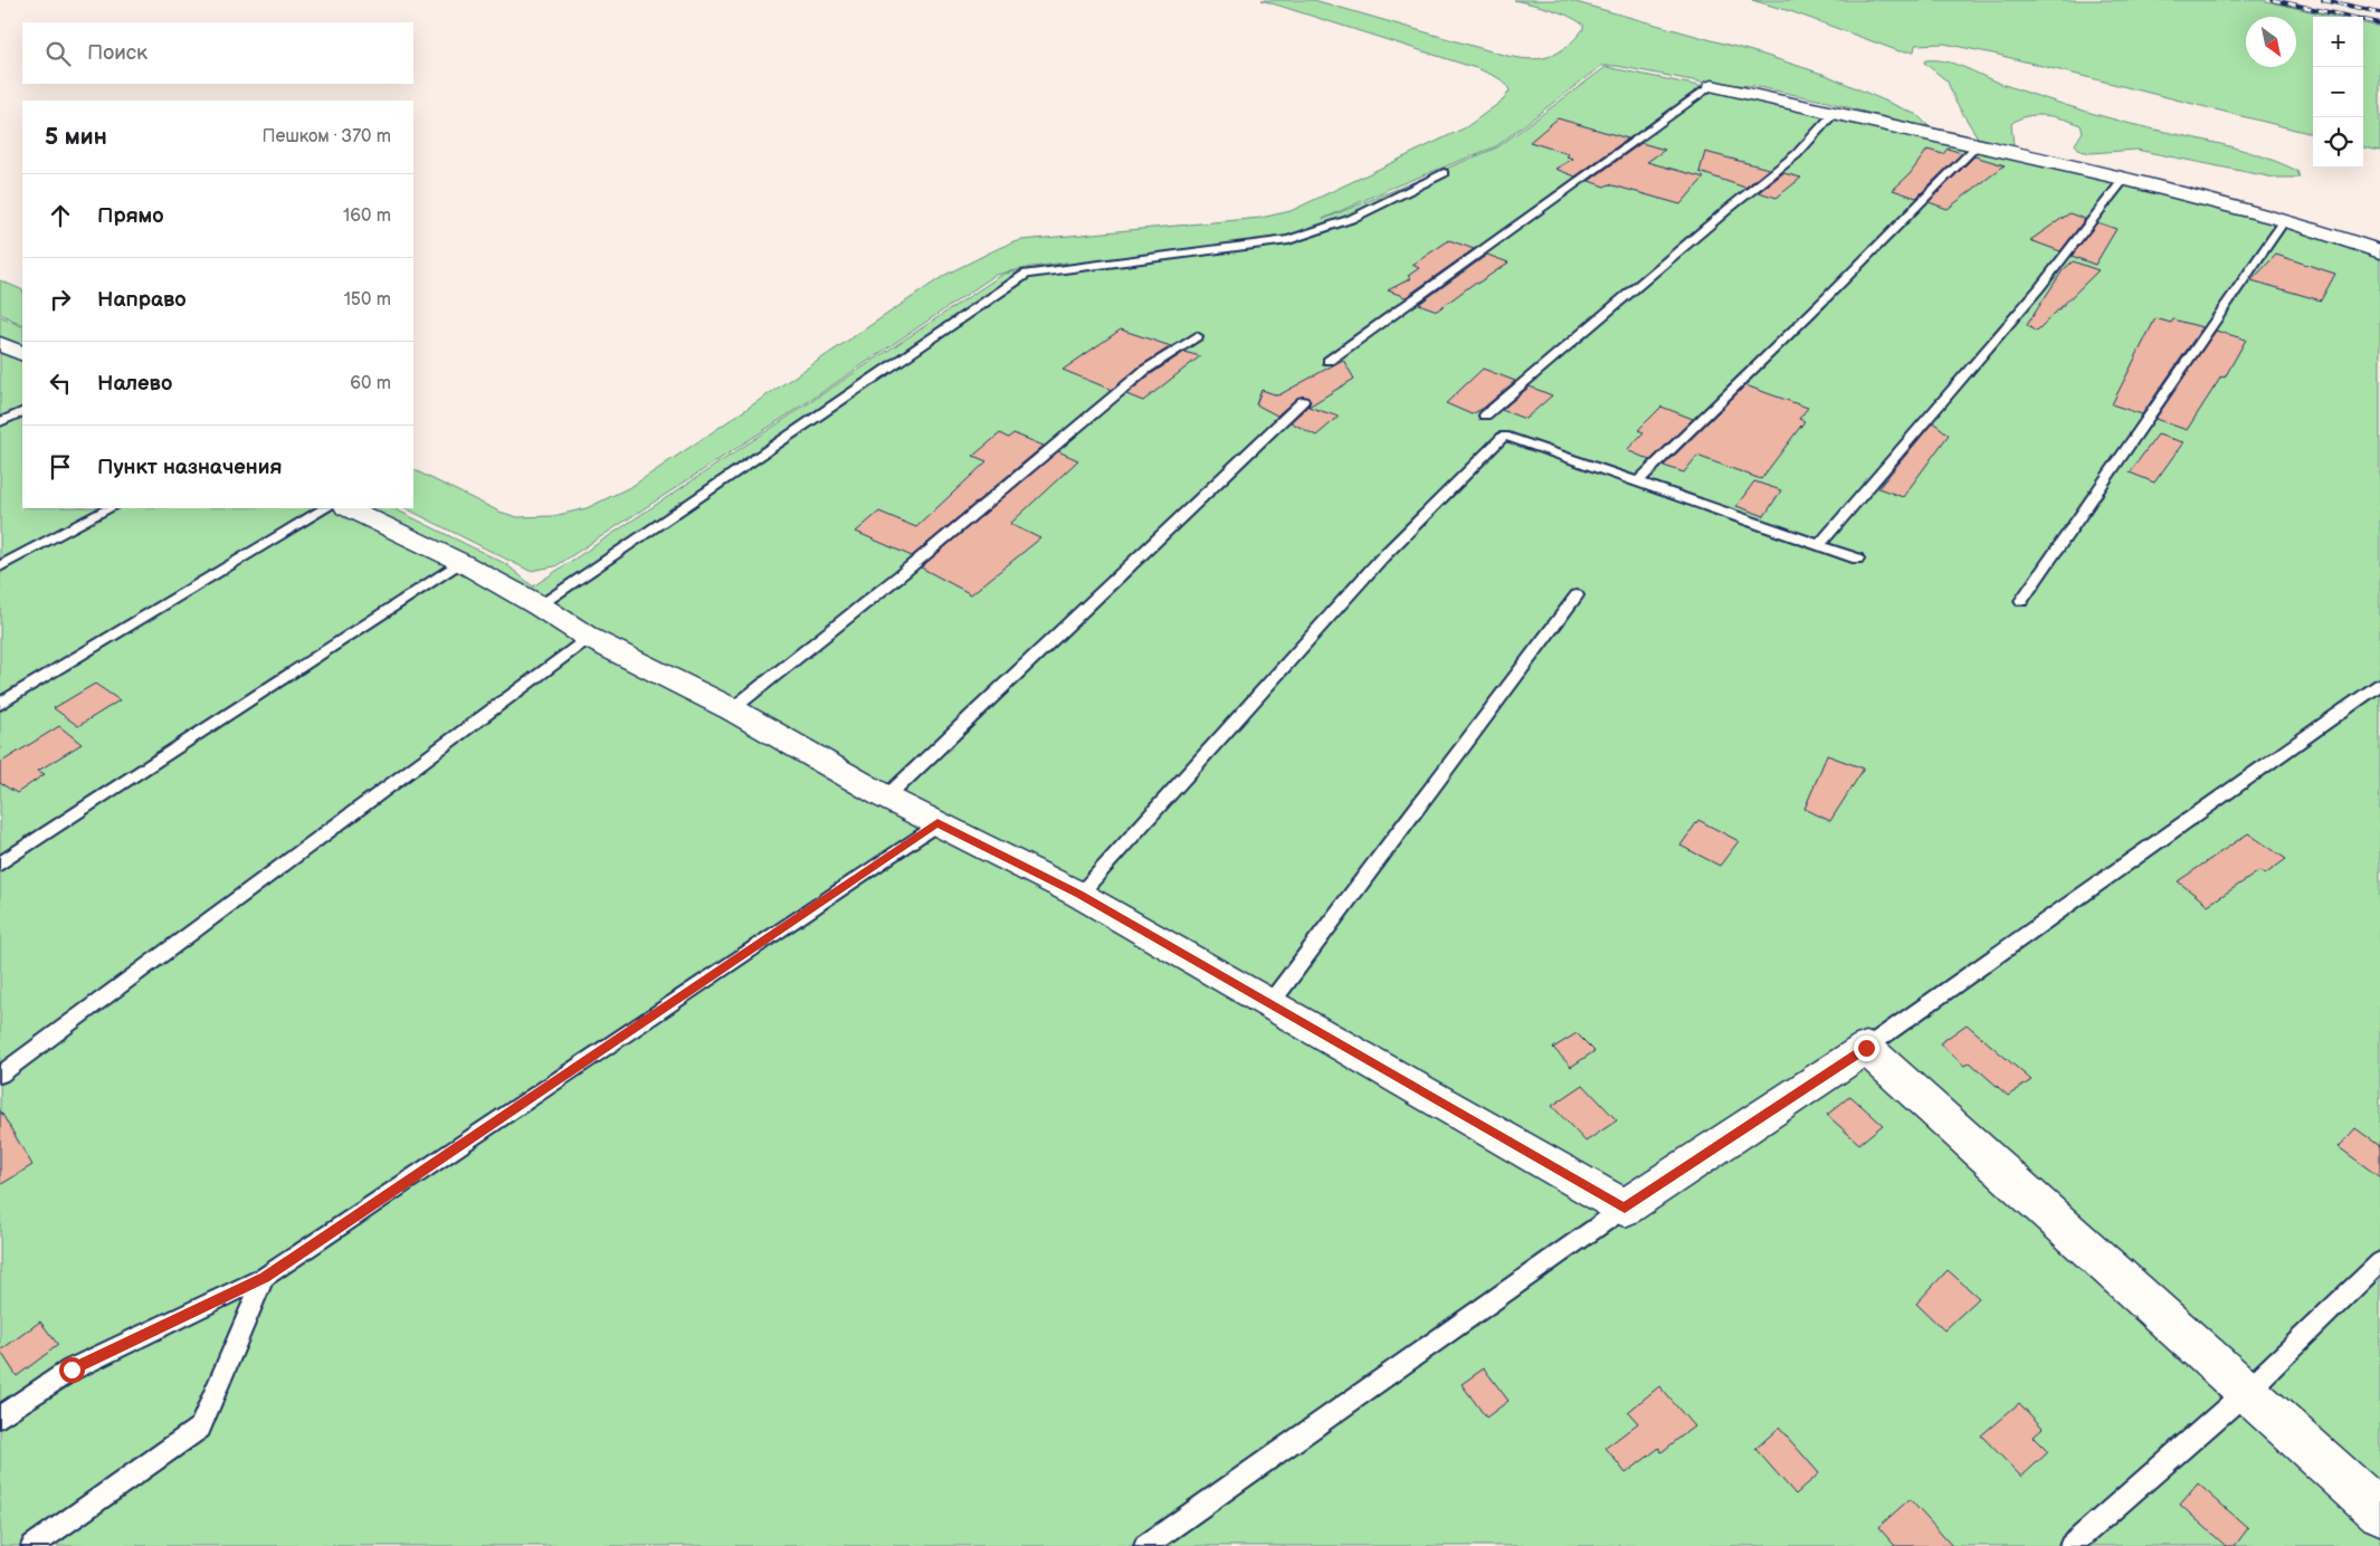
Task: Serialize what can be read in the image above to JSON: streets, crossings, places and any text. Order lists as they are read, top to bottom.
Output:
{
  "north": "bottom right",
  "page": {
    "map_buttons": ["+", "−"],
    "search": "Поиск",
    "heading": ["5 мин", "Пешком · 370 m"],
    "list": [
      ["Прямо", "160 m"],
      ["Направо", "150 m"],
      ["Налево", "60 m"],
      "Пункт назначения"
    ]
  }
}
